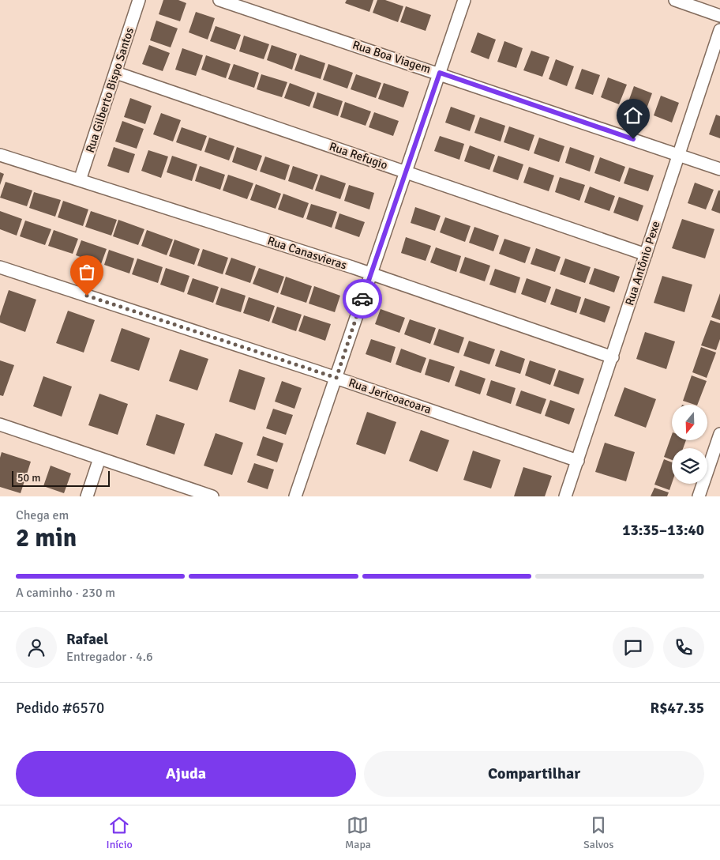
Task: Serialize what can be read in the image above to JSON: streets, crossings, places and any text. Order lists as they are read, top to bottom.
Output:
{
  "streets": {
    "street": [
      "Rua Boa Viagem",
      "Rua Gilberto Bispo Santos",
      "Rua Refugio",
      "Rua Canasvieras",
      "Rua Antônio Pexe",
      "Rua Jericoacoara"
    ]
  },
  "crossings": [
    ["Rua Boa Viagem", "Rua Antônio Pexe"],
    ["Rua Gilberto Bispo Santos", "Rua Refugio"],
    ["Rua Gilberto Bispo Santos", "Rua Canasvieras"],
    ["Rua Refugio", "Rua Antônio Pexe"],
    ["Rua Canasvieras", "Rua Antônio Pexe"],
    ["Rua Antônio Pexe", "Rua Jericoacoara"]
  ],
  "scale_bar": "50 m",
  "north": "bottom",
  "page": {
    "scale": "50 m",
    "heading": ["2 min", "Chega em", "13:35–13:40"],
    "panel": [
      "Rafael",
      "Entregador · 4.6",
      "Pedido #6570",
      "R$47.35"
    ],
    "bar": "A caminho · 230 m",
    "buttons": ["Ajuda", "Compartilhar"],
    "tabs": ["Início", "Mapa", "Salvos"]
  }
}
